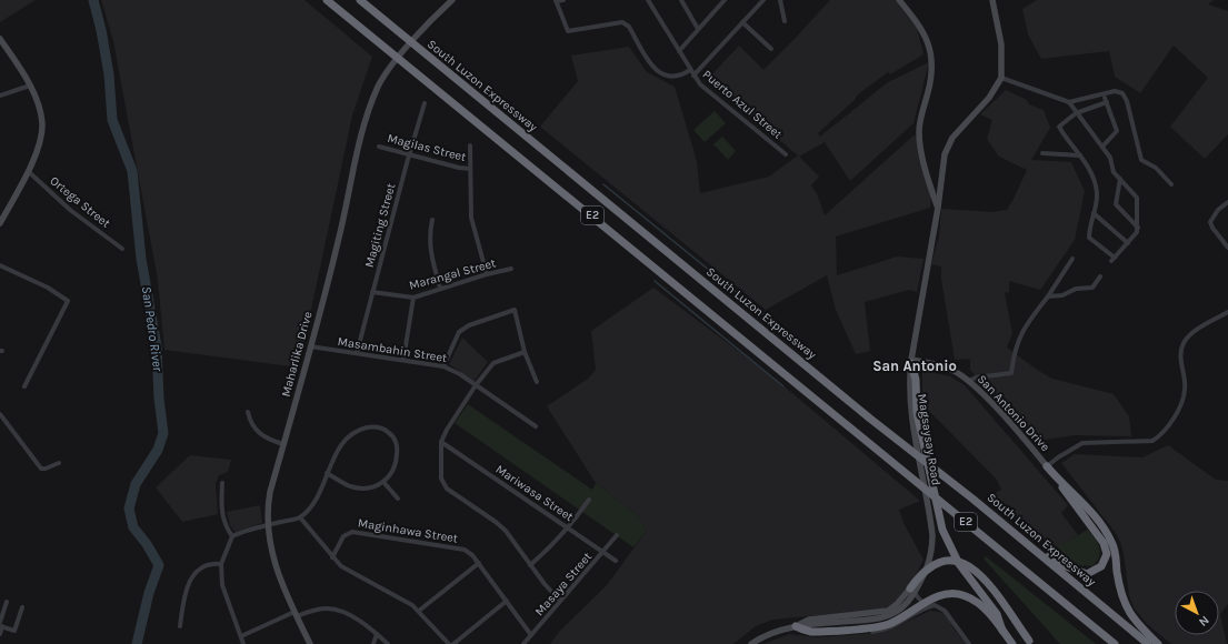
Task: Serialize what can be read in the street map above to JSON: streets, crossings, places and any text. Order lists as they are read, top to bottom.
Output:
{
  "streets": {
    "highway": ["South Luzon Expressway", "E2"],
    "main road": ["Maharlika Drive", "San Antonio Drive", "Magsaysay Road"],
    "street": [
      "Puerto Azul Street",
      "Magilas Street",
      "Ortega Street",
      "Magiting Street",
      "Marangal Street",
      "Masambahin Street",
      "Mariwasa Street",
      "Maginhawa Street",
      "Masaya Street"
    ]
  },
  "crossings": [
    ["Magilas Street", "Magiting Street"],
    ["Magiting Street", "Marangal Street"],
    ["Magiting Street", "Masambahin Street"],
    ["Masambahin Street", "Maharlika Drive"],
    ["Mariwasa Street", "Masaya Street"],
    ["Maginhawa Street", "Masaya Street"]
  ],
  "districts": ["San Antonio"],
  "water": ["San Pedro River"],
  "north": "bottom right"
}
